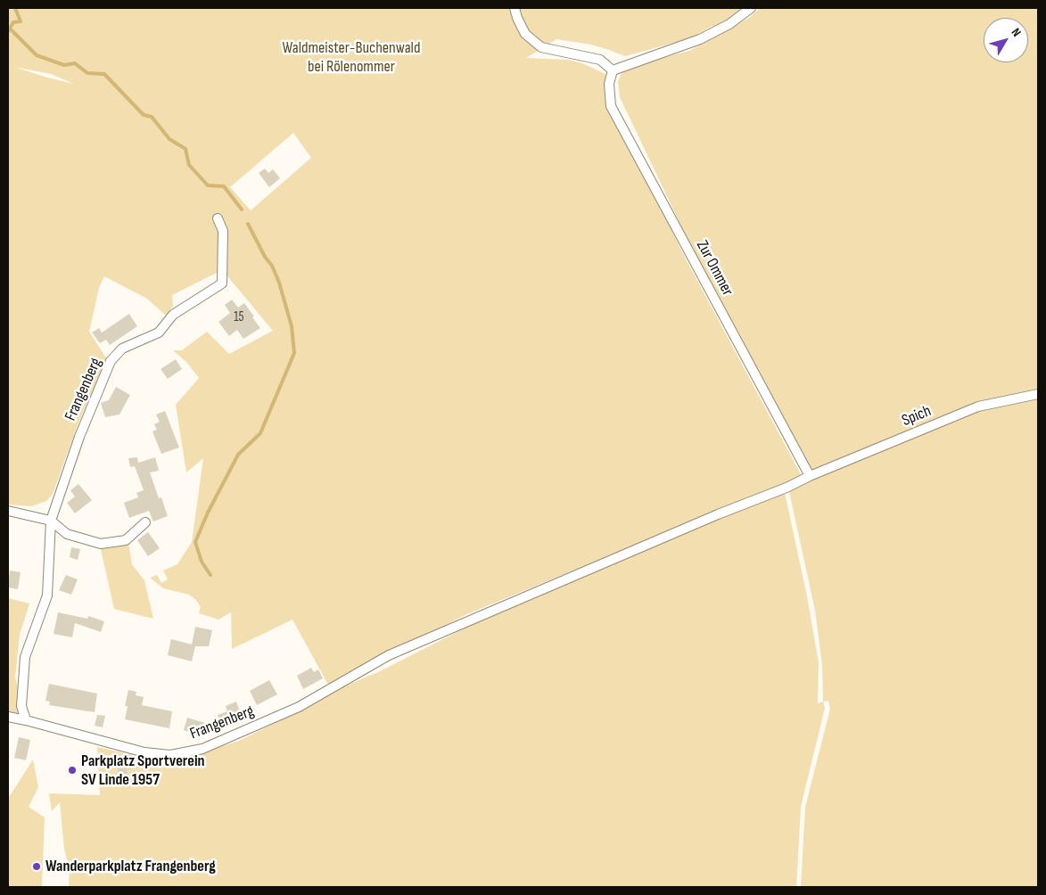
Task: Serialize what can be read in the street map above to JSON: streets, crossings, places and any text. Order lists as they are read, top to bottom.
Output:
{
  "streets": {
    "street": ["Zur Ommer", "Frangenberg", "Spich"]
  },
  "crossings": [
    ["Zur Ommer", "Spich"],
    ["Frangenberg", "Spich"]
  ],
  "parks": ["Waldmeister-Buchenwald bei Rölenommer"],
  "places": ["Parkplatz Sportverein SV Linde 1957", "Wanderparkplatz Frangenberg"],
  "house_numbers": ["15"],
  "north": "top right"
}
